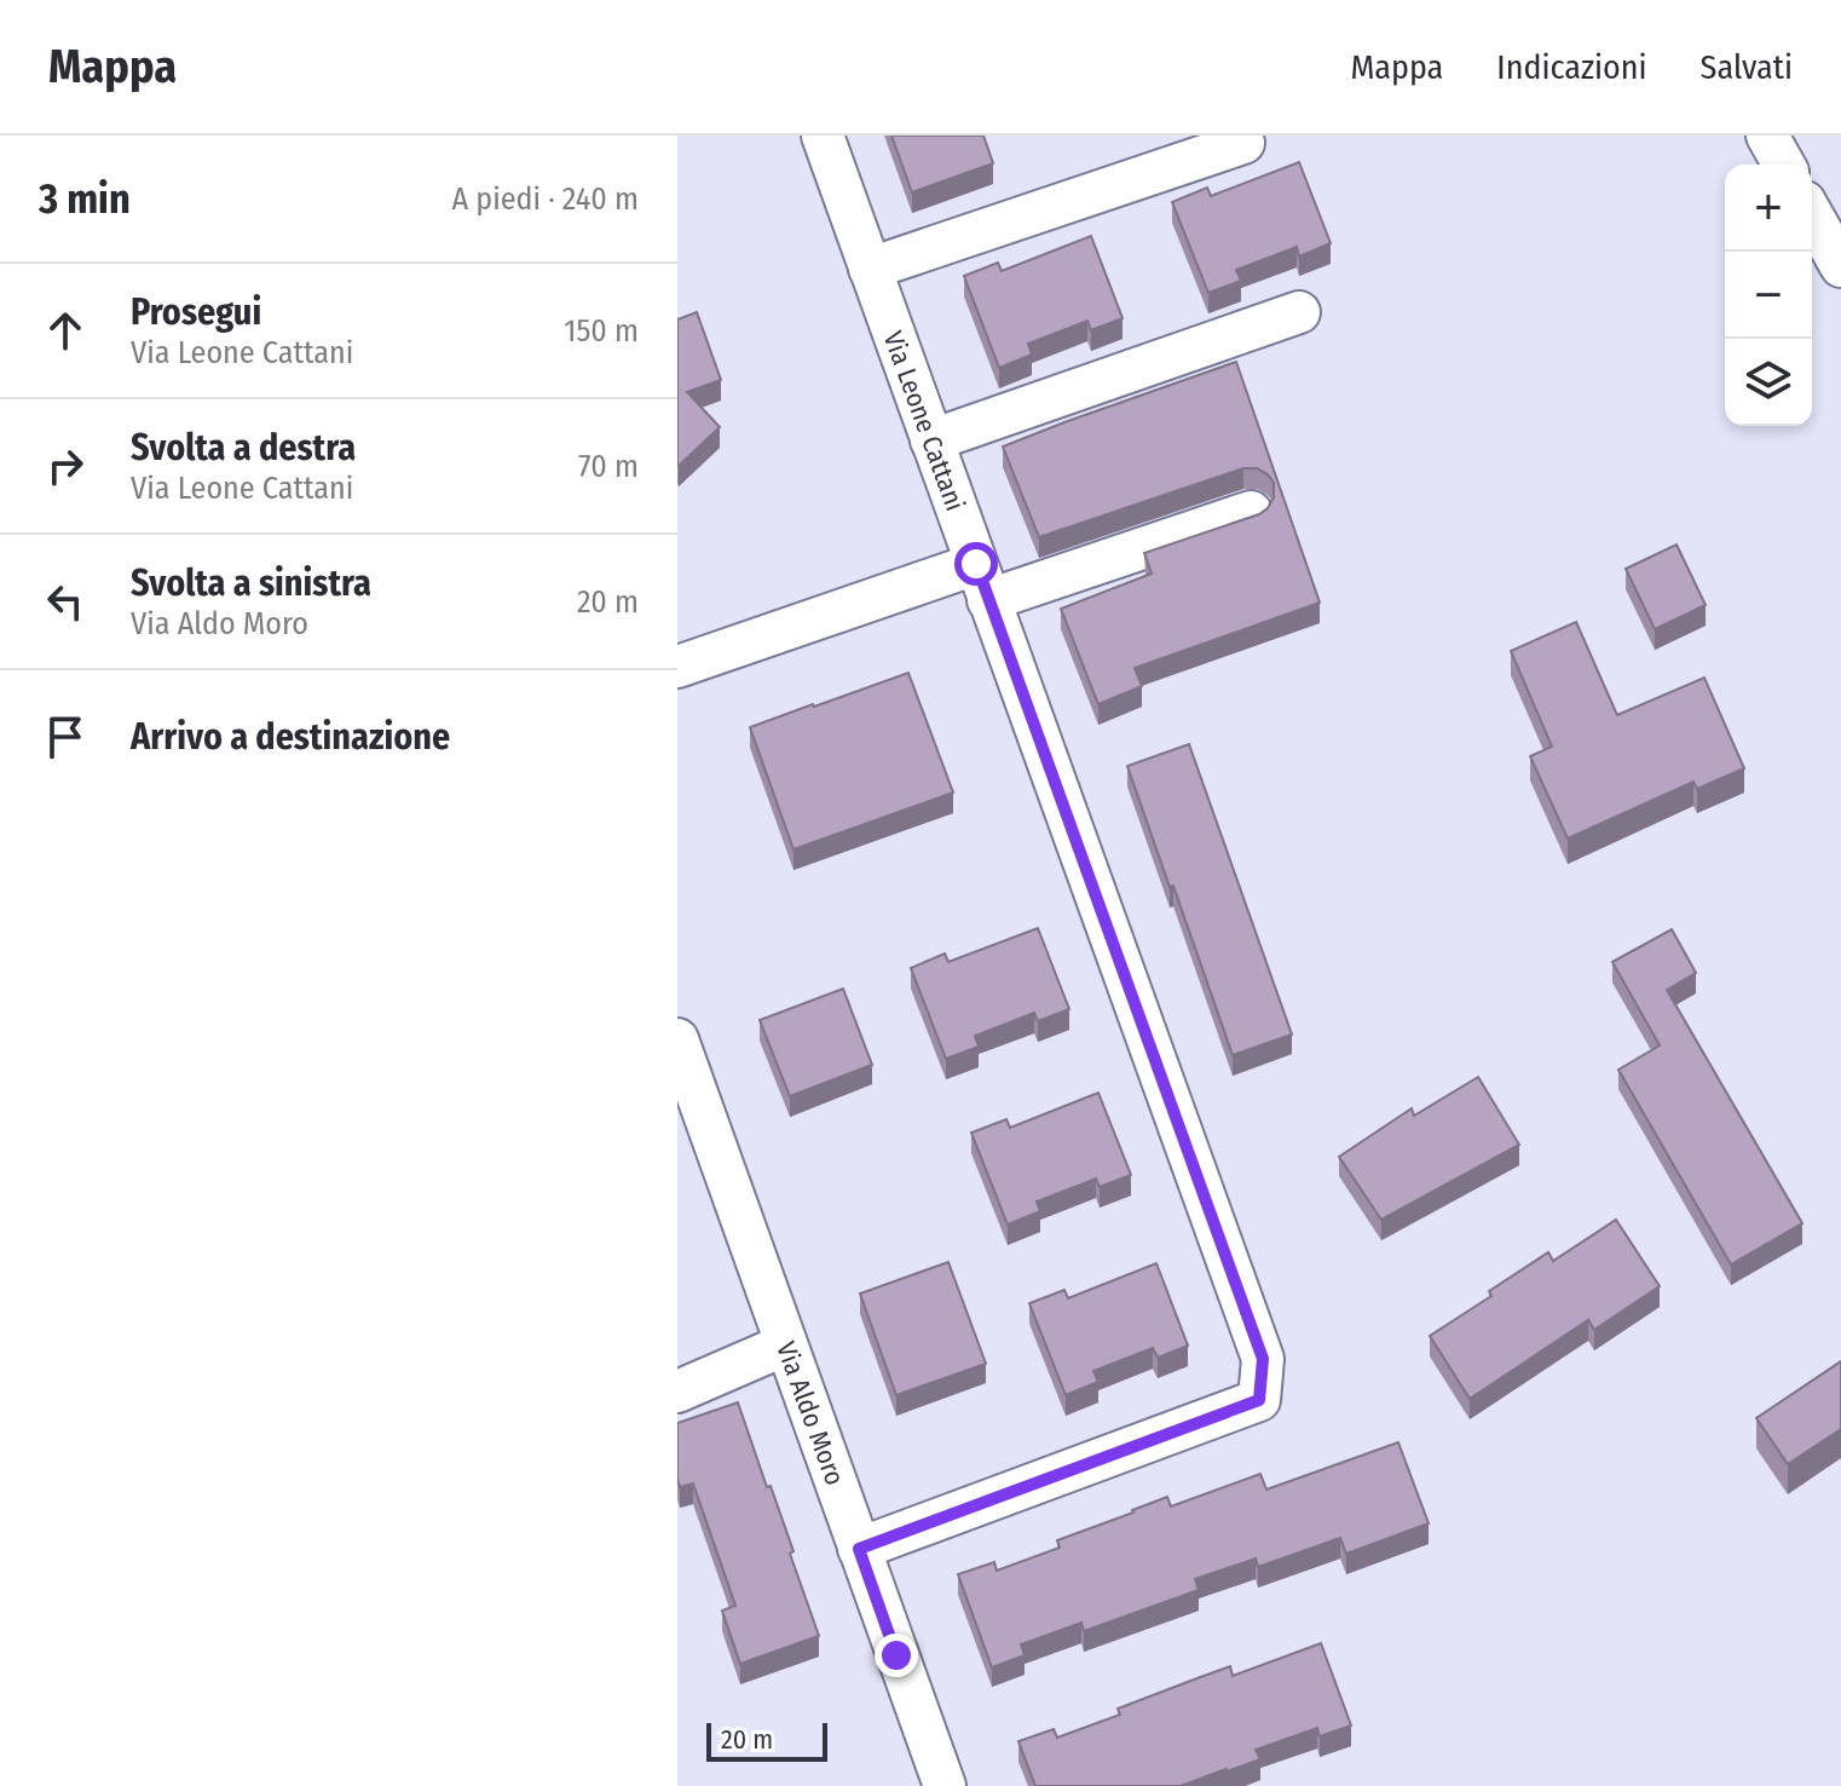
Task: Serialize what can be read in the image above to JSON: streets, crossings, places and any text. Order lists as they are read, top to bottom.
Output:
{
  "streets": {
    "street": ["Via Leone Cattani", "Via Aldo Moro"]
  },
  "crossings": [
    ["Via Leone Cattani", "Via Aldo Moro"]
  ],
  "scale_bar": "20 m",
  "page": {
    "header": "Mappa",
    "nav": ["Mappa", "Indicazioni", "Salvati"],
    "heading": ["3 min", "A piedi · 240 m"],
    "map_buttons": ["+", "−"],
    "list": [
      ["Prosegui", "Via Leone Cattani", "150 m"],
      ["Svolta a destra", "Via Leone Cattani", "70 m"],
      ["Svolta a sinistra", "Via Aldo Moro", "20 m"],
      "Arrivo a destinazione"
    ],
    "scale": "20 m"
  }
}
